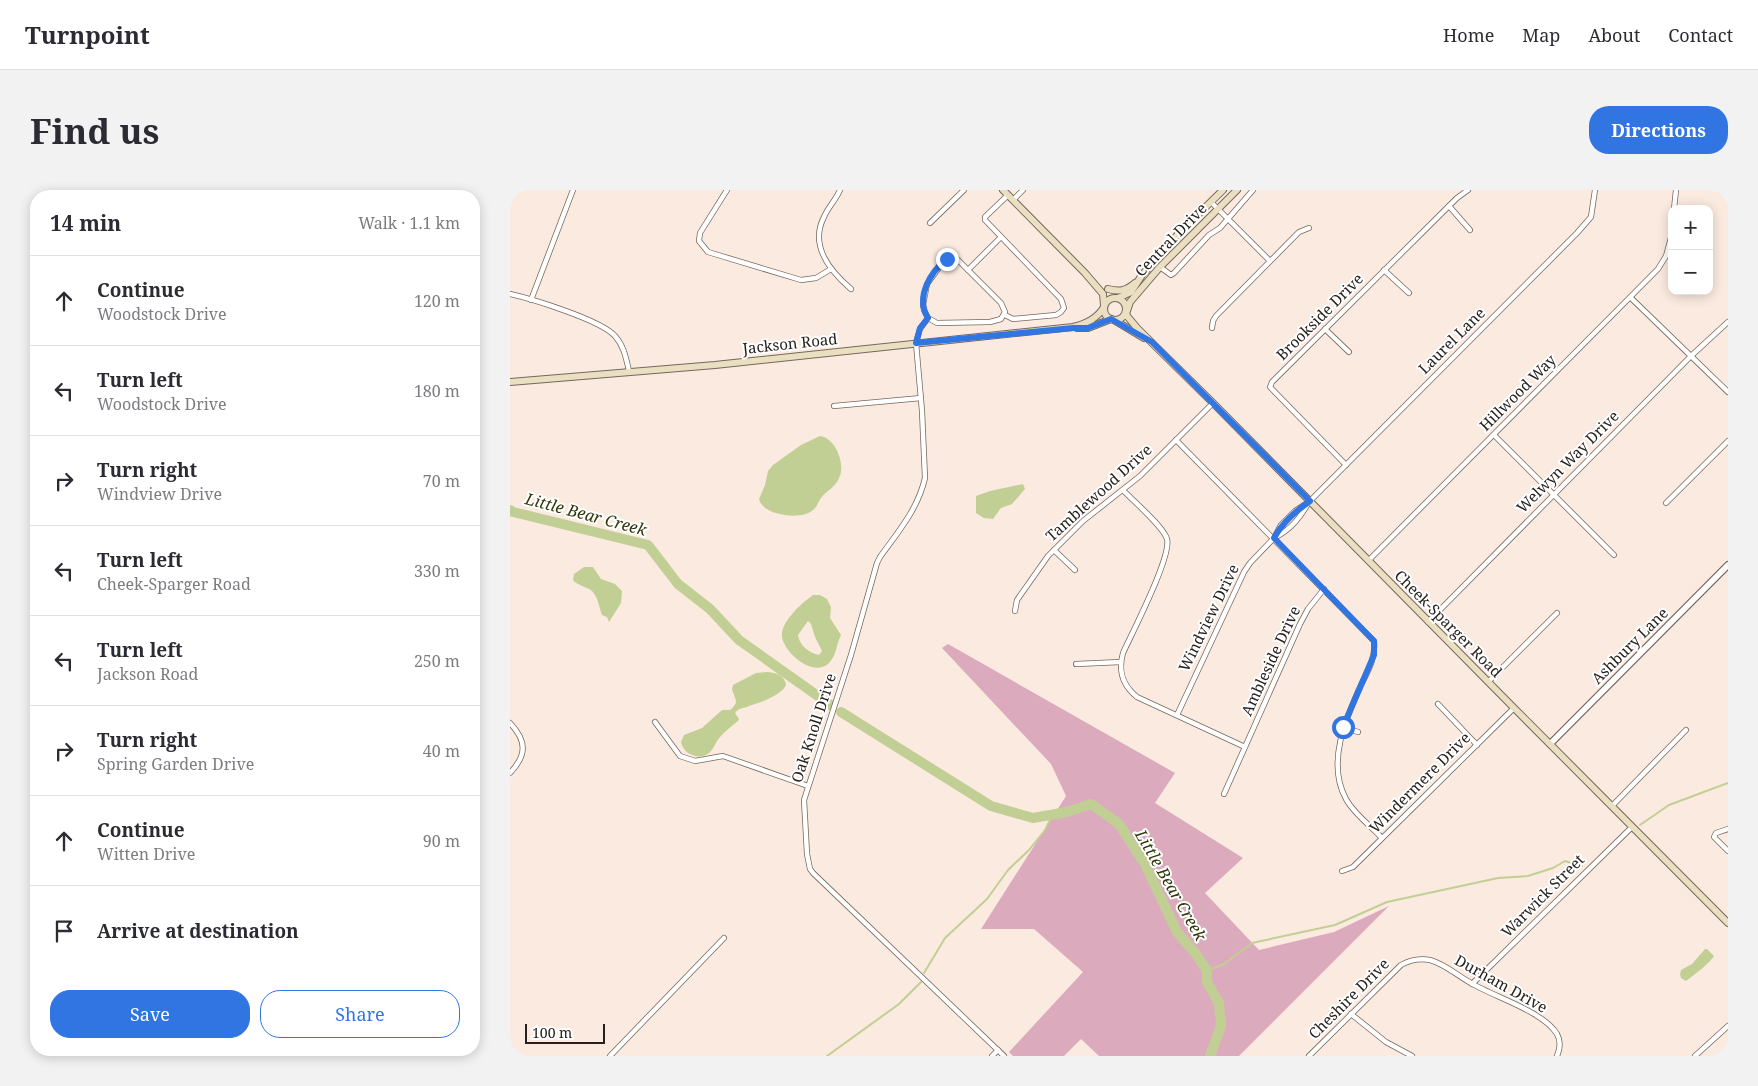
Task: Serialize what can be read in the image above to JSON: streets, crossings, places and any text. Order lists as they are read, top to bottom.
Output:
{
  "streets": {
    "main road": ["Central Drive", "Jackson Road", "Cheek-Sparger Road"],
    "street": [
      "Brookside Drive",
      "Laurel Lane",
      "Hillwood Way",
      "Welwyn Way Drive",
      "Tamblewood Drive",
      "Windview Drive",
      "Ashbury Lane",
      "Ambleside Drive",
      "Oak Knoll Drive",
      "Windermere Drive",
      "Warwick Street",
      "Durham Drive",
      "Cheshire Drive"
    ]
  },
  "crossings": [
    ["Central Drive", "Jackson Road"],
    ["Central Drive", "Cheek-Sparger Road"],
    ["Brookside Drive", "Laurel Lane"],
    ["Laurel Lane", "Windview Drive"],
    ["Laurel Lane", "Cheek-Sparger Road"],
    ["Jackson Road", "Cheek-Sparger Road"],
    ["Jackson Road", "Oak Knoll Drive"],
    ["Hillwood Way", "Cheek-Sparger Road"],
    ["Welwyn Way Drive", "Cheek-Sparger Road"],
    ["Tamblewood Drive", "Cheek-Sparger Road"],
    ["Windview Drive", "Cheek-Sparger Road"],
    ["Cheek-Sparger Road", "Ashbury Lane"],
    ["Cheek-Sparger Road", "Windermere Drive"],
    ["Cheek-Sparger Road", "Warwick Street"],
    ["Warwick Street", "Durham Drive"],
    ["Durham Drive", "Cheshire Drive"]
  ],
  "water": ["Little Bear Creek"],
  "scale_bar": "100 m",
  "page": {
    "header": "Turnpoint",
    "nav": [
      "Home",
      "Map",
      "About",
      "Contact"
    ],
    "buttons": [
      "Directions",
      ["Save", "Share"]
    ],
    "title": "Find us",
    "heading": ["14 min", "Walk · 1.1 km"],
    "map_buttons": ["+", "−"],
    "list": [
      ["Continue", "Woodstock Drive", "120 m"],
      ["Turn left", "Woodstock Drive", "180 m"],
      ["Turn right", "Windview Drive", "70 m"],
      ["Turn left", "Cheek-Sparger Road", "330 m"],
      ["Turn left", "Jackson Road", "250 m"],
      ["Turn right", "Spring Garden Drive", "40 m"],
      ["Continue", "Witten Drive", "90 m"],
      "Arrive at destination"
    ],
    "scale": "100 m"
  }
}
